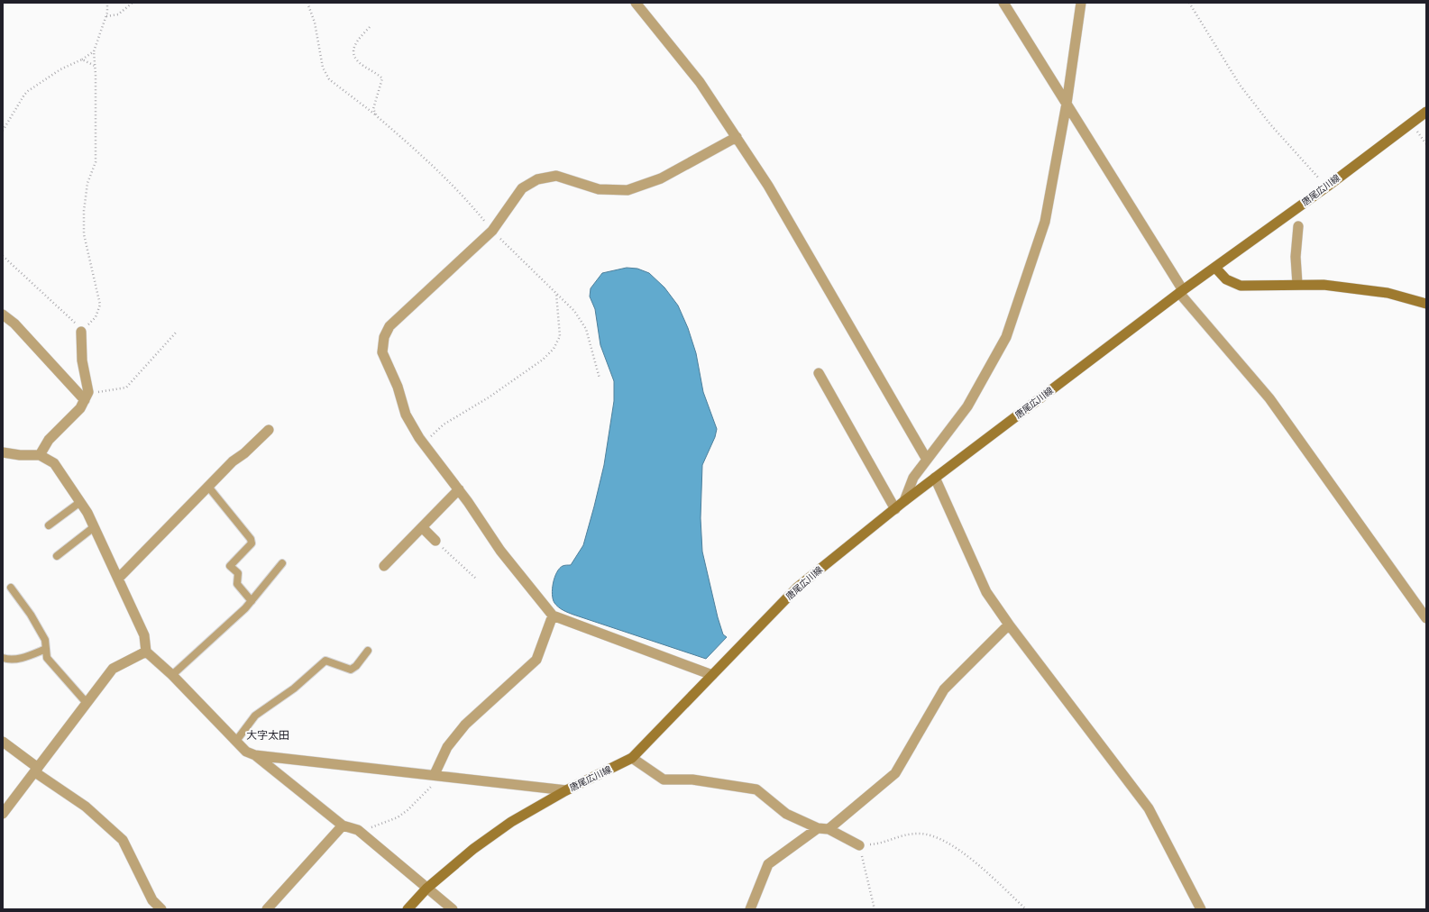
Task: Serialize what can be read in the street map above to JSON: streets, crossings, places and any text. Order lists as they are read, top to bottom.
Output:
{
  "streets": {
    "main road": ["唐尾広川線"]
  },
  "districts": ["大字太田"]
}
